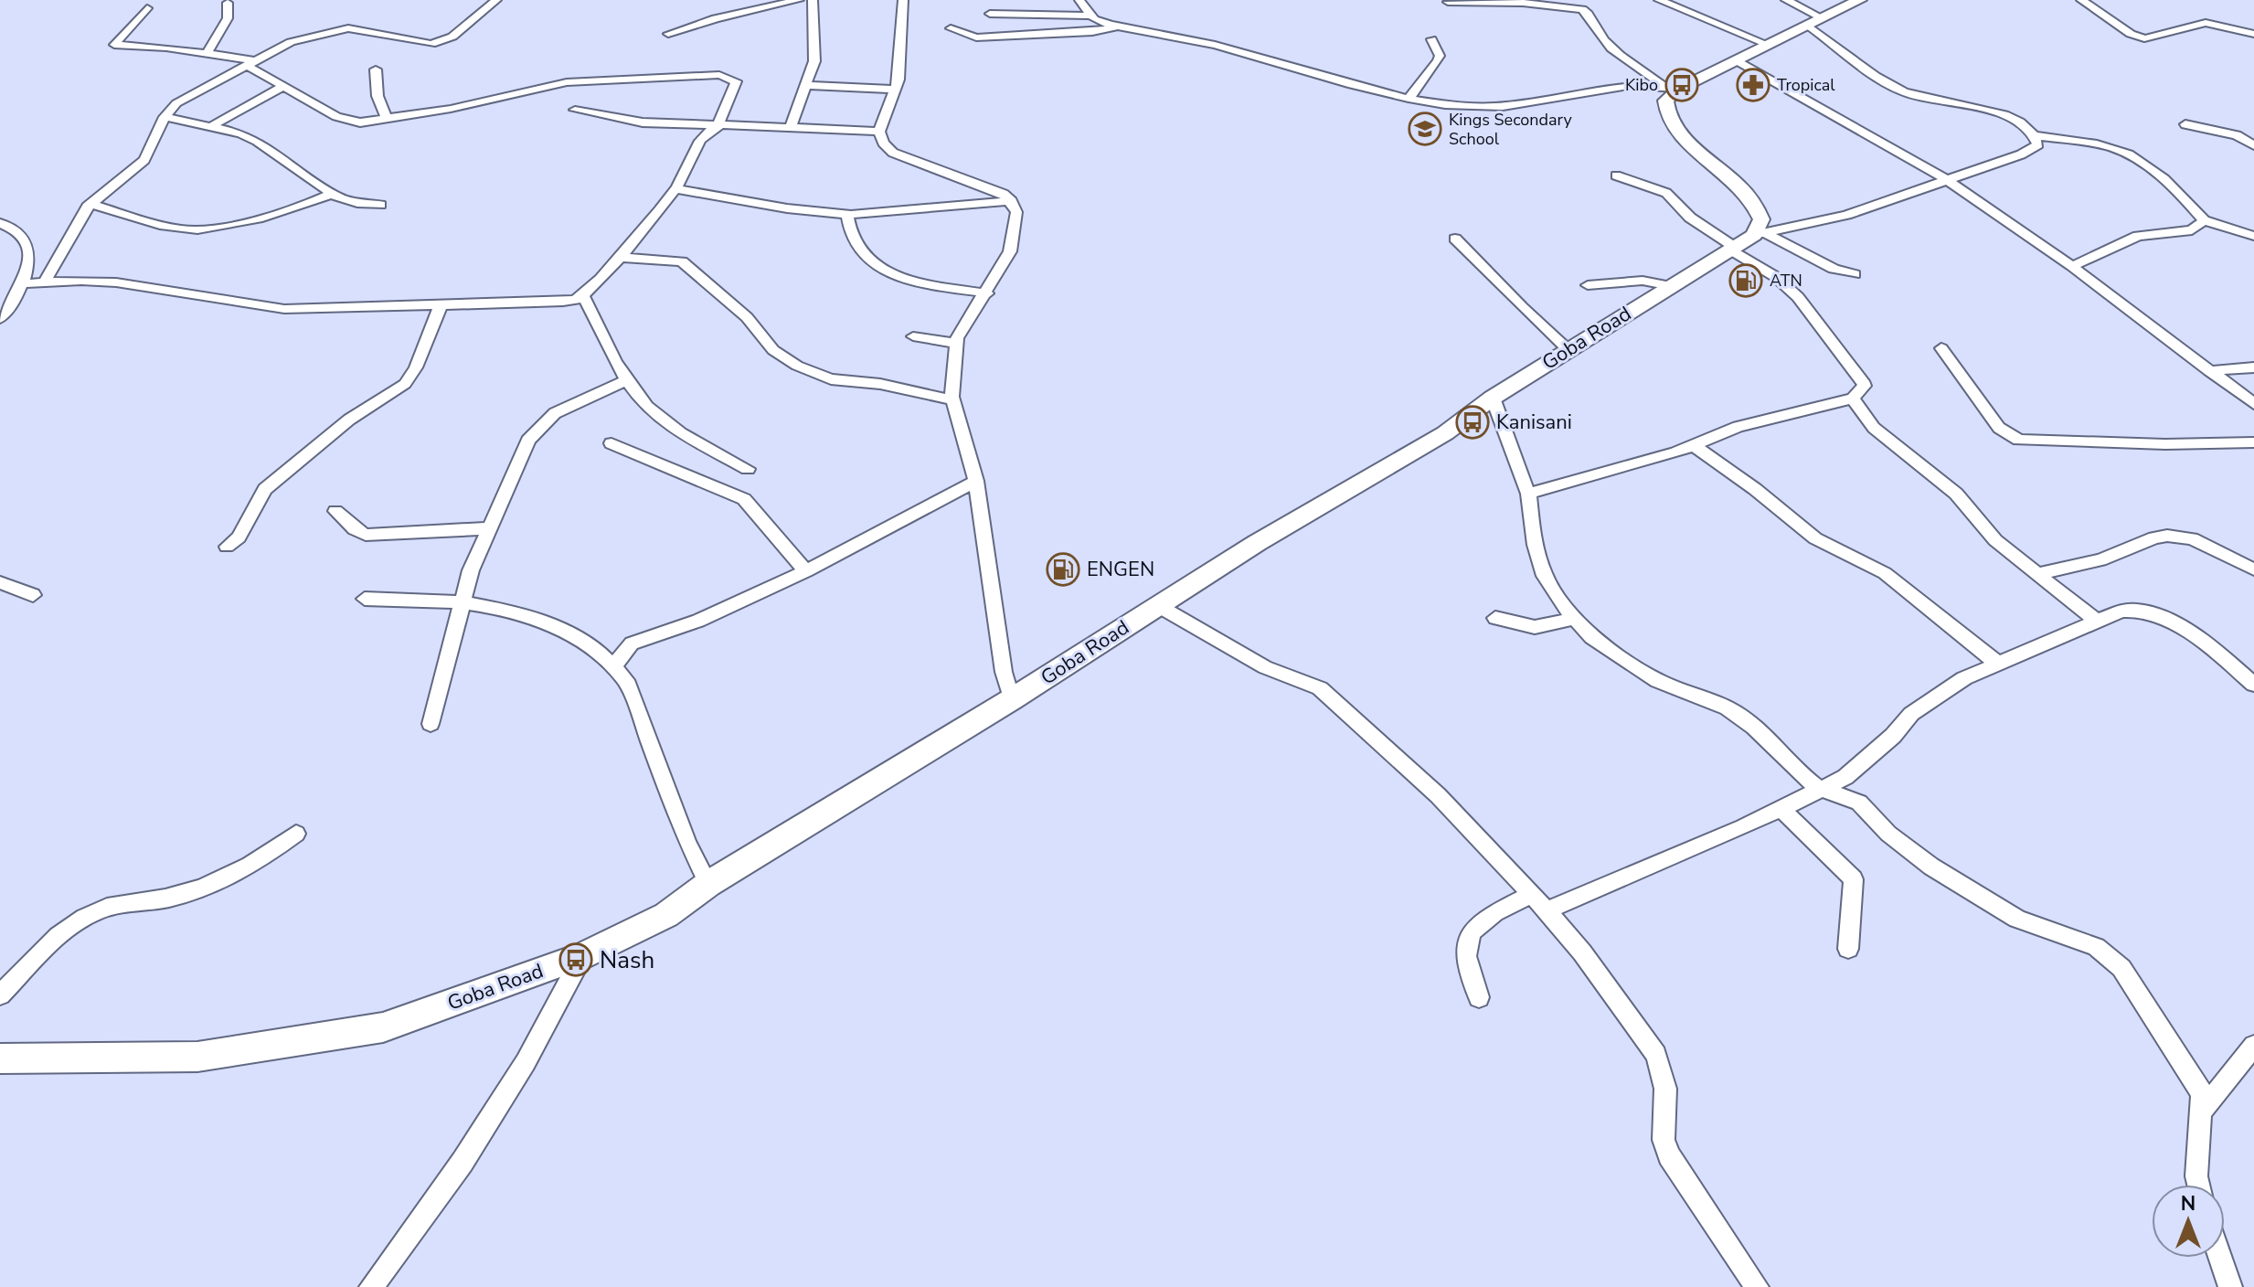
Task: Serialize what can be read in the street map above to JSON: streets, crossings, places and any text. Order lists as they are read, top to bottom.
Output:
{
  "streets": {
    "main road": ["Goba Road"]
  },
  "places": {
    "bus stop": ["Kibo", "Kanisani", "Nash"],
    "pharmacy": ["Tropical"],
    "school or university": ["Kings Secondary School"],
    "fuel station": ["ATN", "ENGEN"]
  },
  "north": "top"
}
